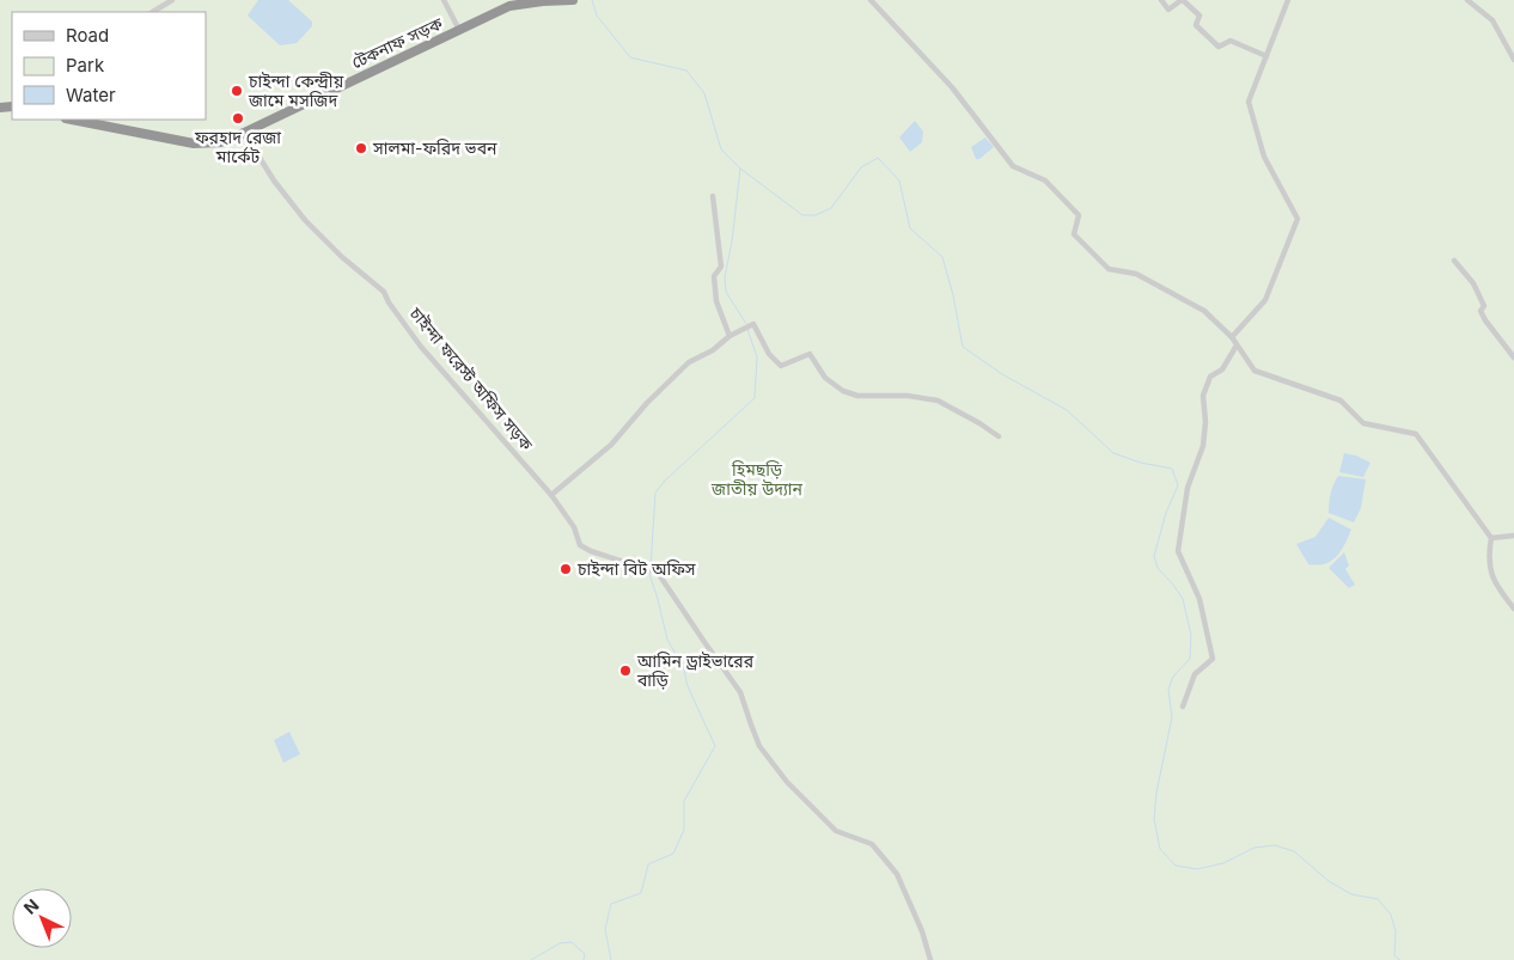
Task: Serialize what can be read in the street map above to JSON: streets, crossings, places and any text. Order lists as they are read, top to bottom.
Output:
{
  "streets": {
    "highway": ["টেকনাফ সড়ক"],
    "street": ["চাইন্দা ফরেস্ট অফিস সড়ক"]
  },
  "crossings": [
    ["টেকনাফ সড়ক", "চাইন্দা ফরেস্ট অফিস সড়ক"]
  ],
  "parks": ["হিমছড়ি জাতীয় উদ্যান"],
  "places": [
    "চাইন্দা কেন্দ্রীয় জামে মসজিদ",
    "ফরহাদ রেজা মার্কেট",
    "সালমা-ফরিদ ভবন",
    "চাইন্দা বিট অফিস",
    "আমিন ড্রাইভারের বাড়ি"
  ],
  "legend": ["Road", "Park", "Water"],
  "north": "top left"
}
